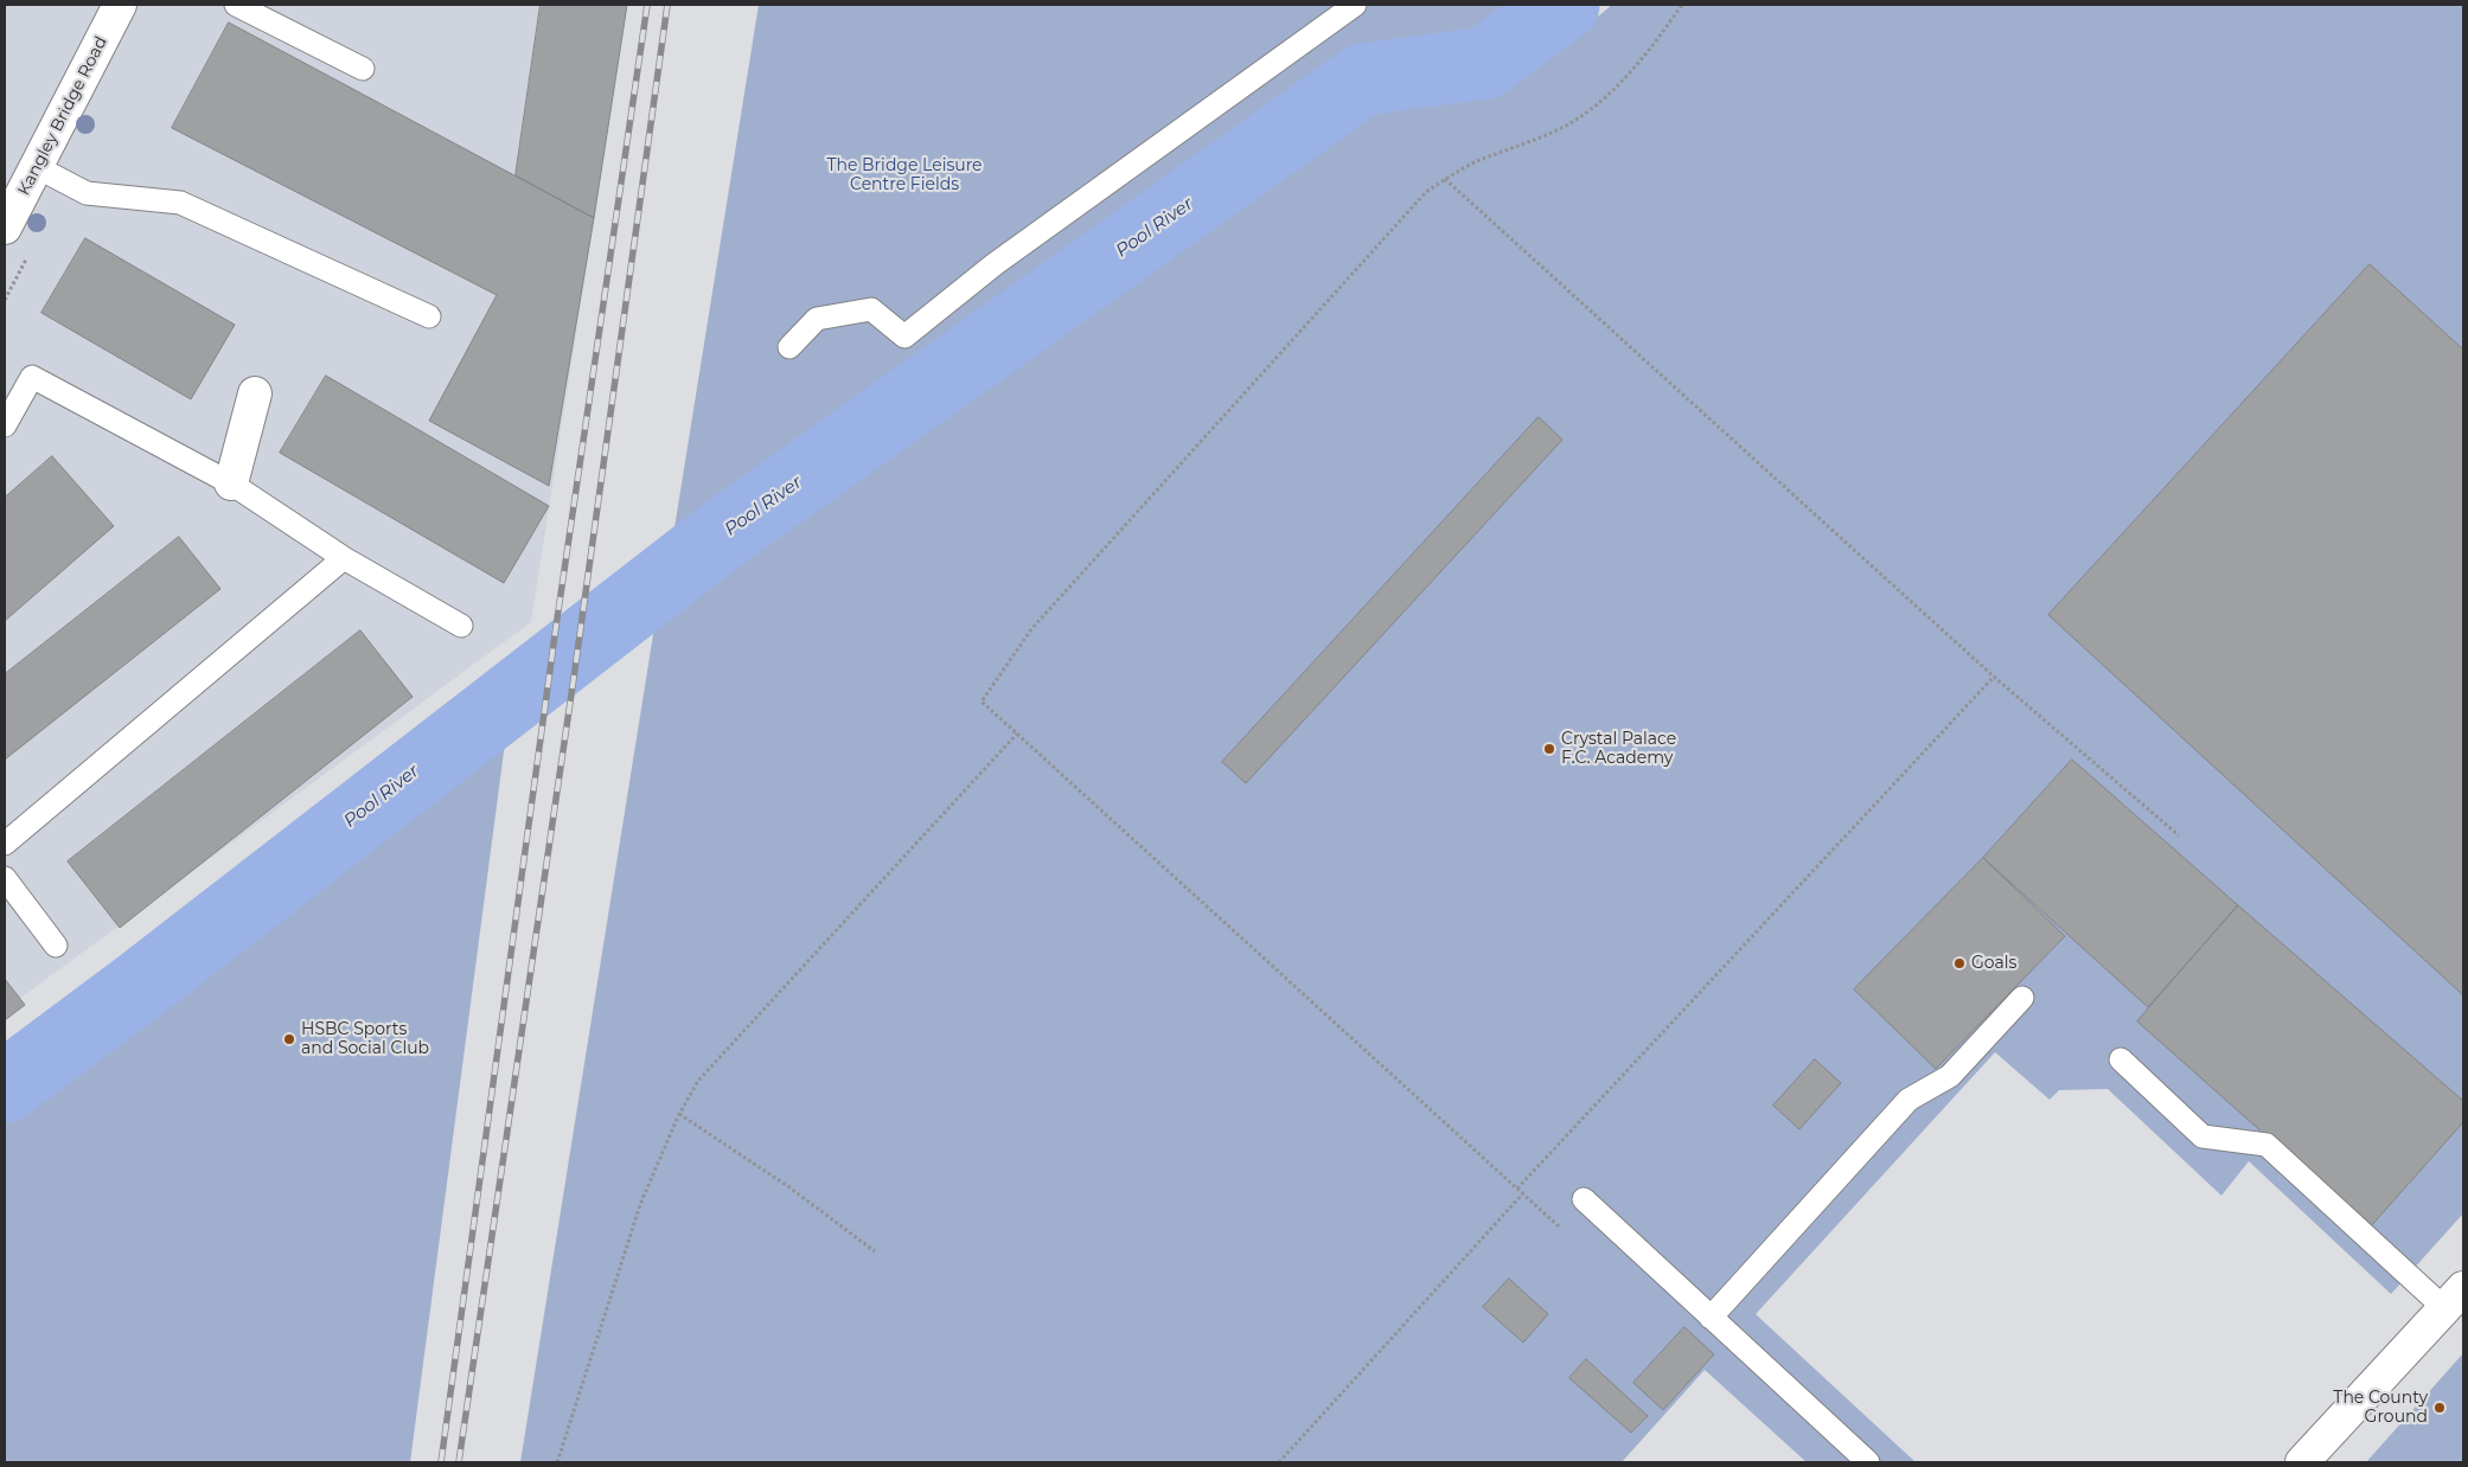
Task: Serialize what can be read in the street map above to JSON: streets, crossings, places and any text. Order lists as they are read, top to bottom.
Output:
{
  "streets": {
    "street": ["Kangley Bridge Road"]
  },
  "water": ["Pool River"],
  "parks": ["The Bridge Leisure Centre Fields"],
  "places": [
    "Crystal Palace F.C. Academy",
    "Goals",
    "HSBC Sports and Social Club",
    "The County Ground"
  ]
}
